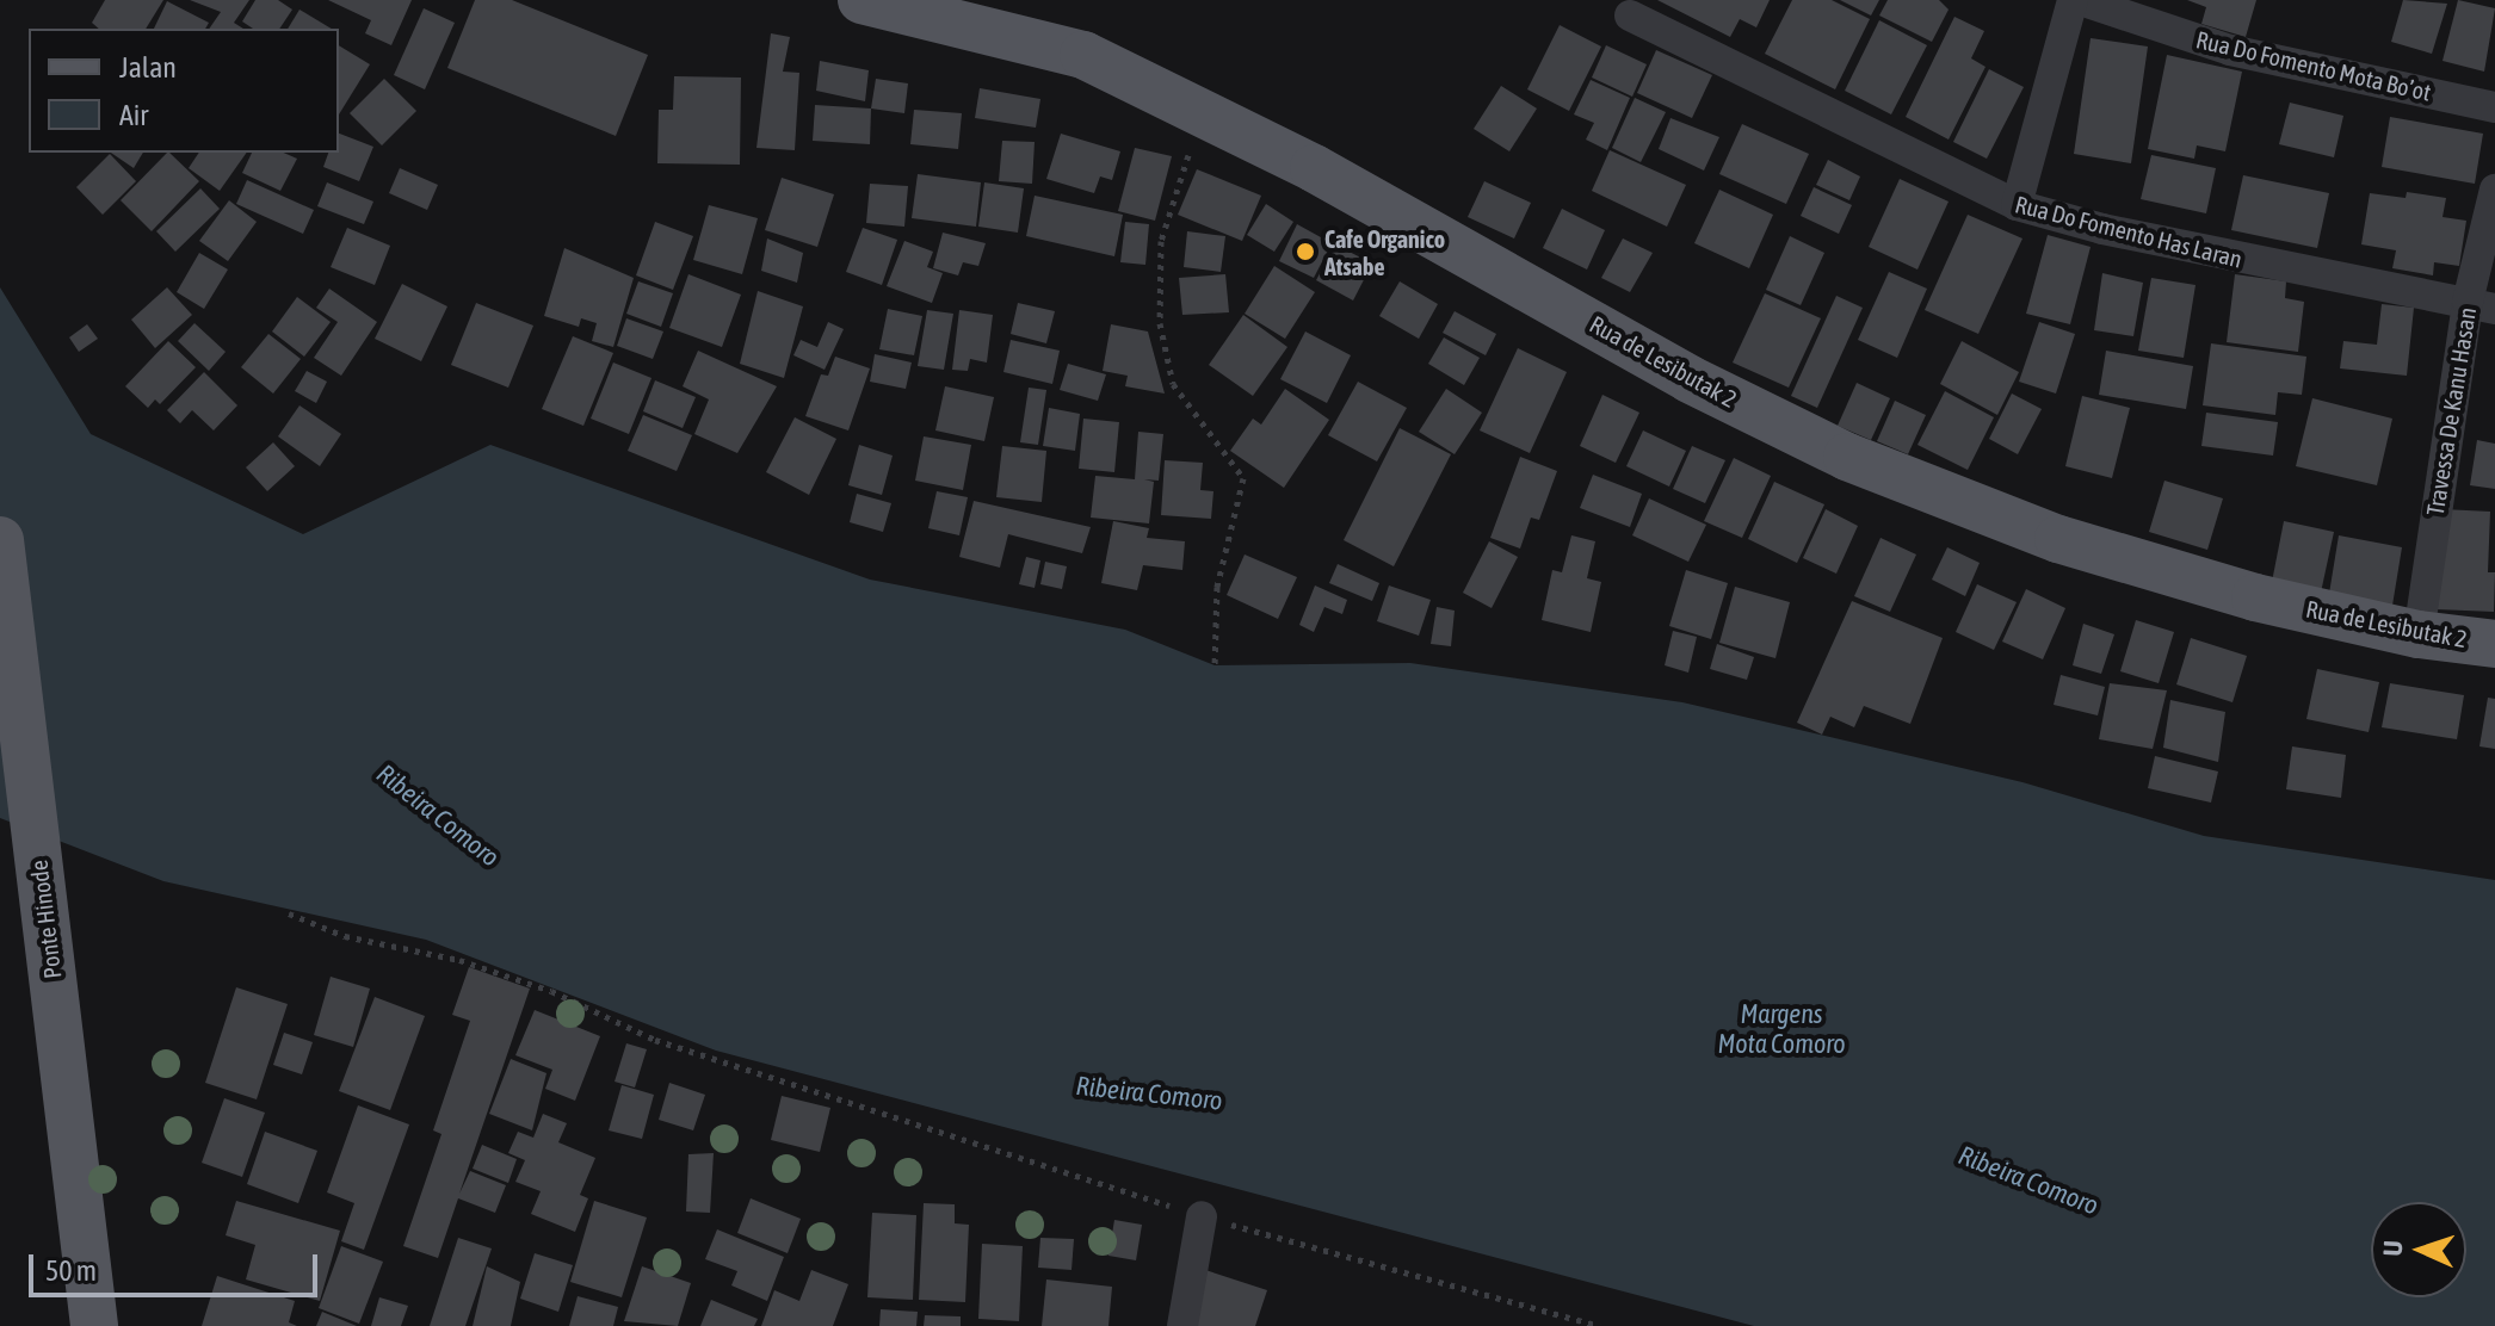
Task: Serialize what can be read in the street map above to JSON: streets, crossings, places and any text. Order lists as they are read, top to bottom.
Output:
{
  "streets": {
    "main road": ["Rua de Lesibutak 2", "Ponte Hinode"],
    "street": ["Rua Do Fomento Mota Bo’ot", "Rua Do Fomento Has Laran", "Travessa De Kanu Hasan"]
  },
  "crossings": [
    ["Rua Do Fomento Has Laran", "Travessa De Kanu Hasan"],
    ["Rua de Lesibutak 2", "Travessa De Kanu Hasan"]
  ],
  "water": ["Ribeira Comoro", "Margens Mota Comoro"],
  "places": ["Cafe Organico Atsabe"],
  "legend": ["Jalan", "Air"],
  "scale_bar": "50 m",
  "north": "left"
}
